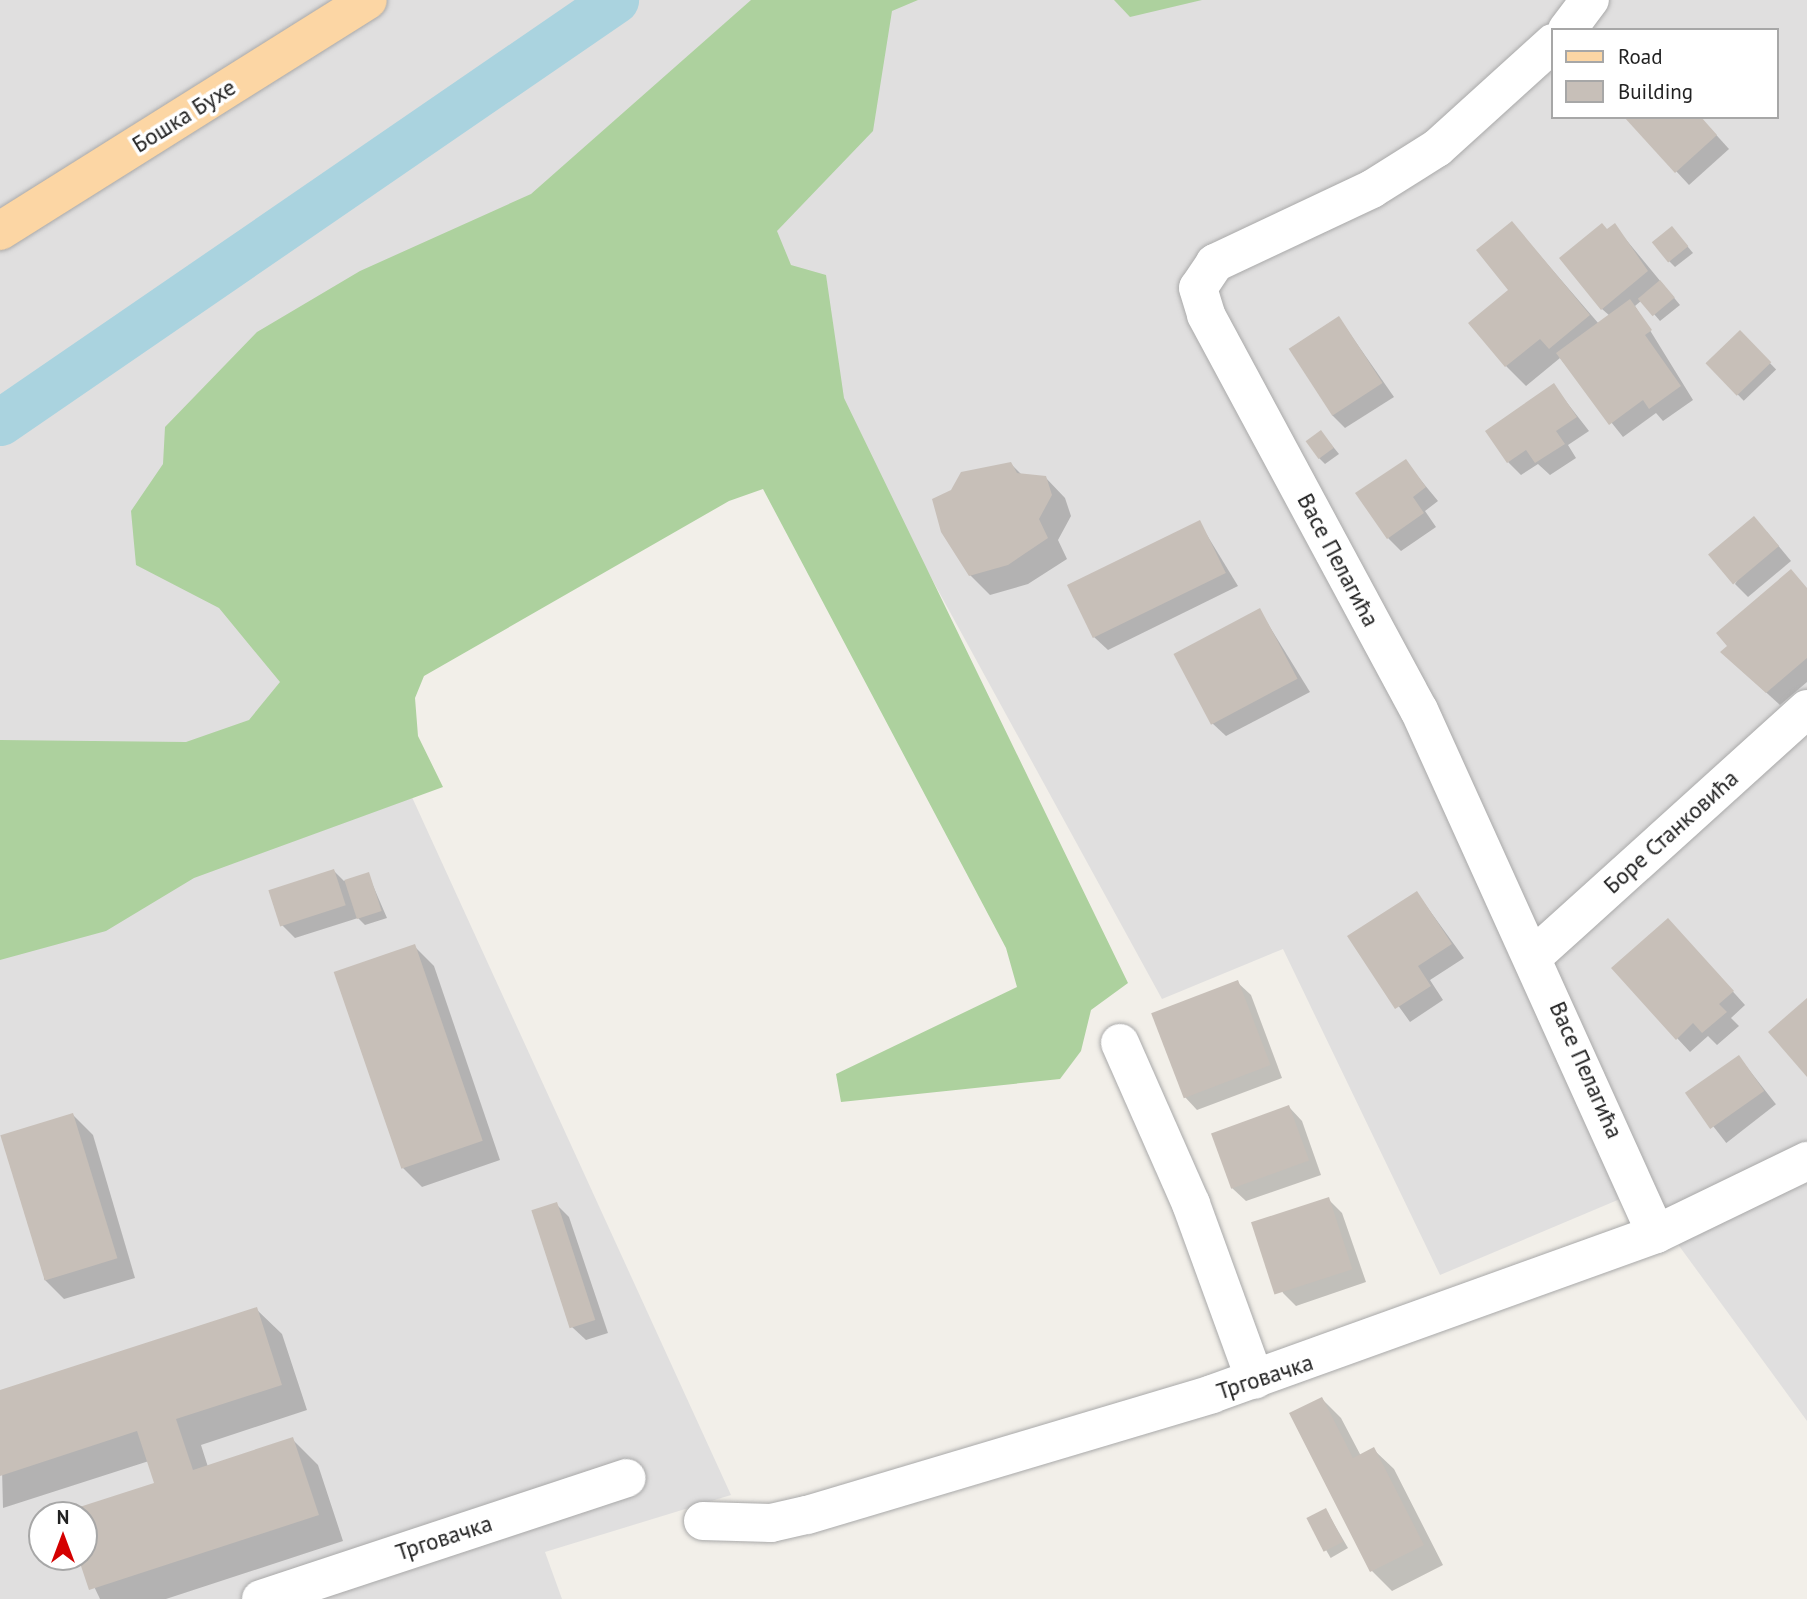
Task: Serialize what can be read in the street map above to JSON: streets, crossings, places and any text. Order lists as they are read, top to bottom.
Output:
{
  "streets": {
    "main road": ["Бошка Бухе"],
    "street": ["Васе Пелагића", "Боре Станковића", "Трговачка"]
  },
  "crossings": [
    ["Васе Пелагића", "Боре Станковића"],
    ["Васе Пелагића", "Трговачка"]
  ],
  "legend": ["Road", "Building"],
  "north": "top"
}
